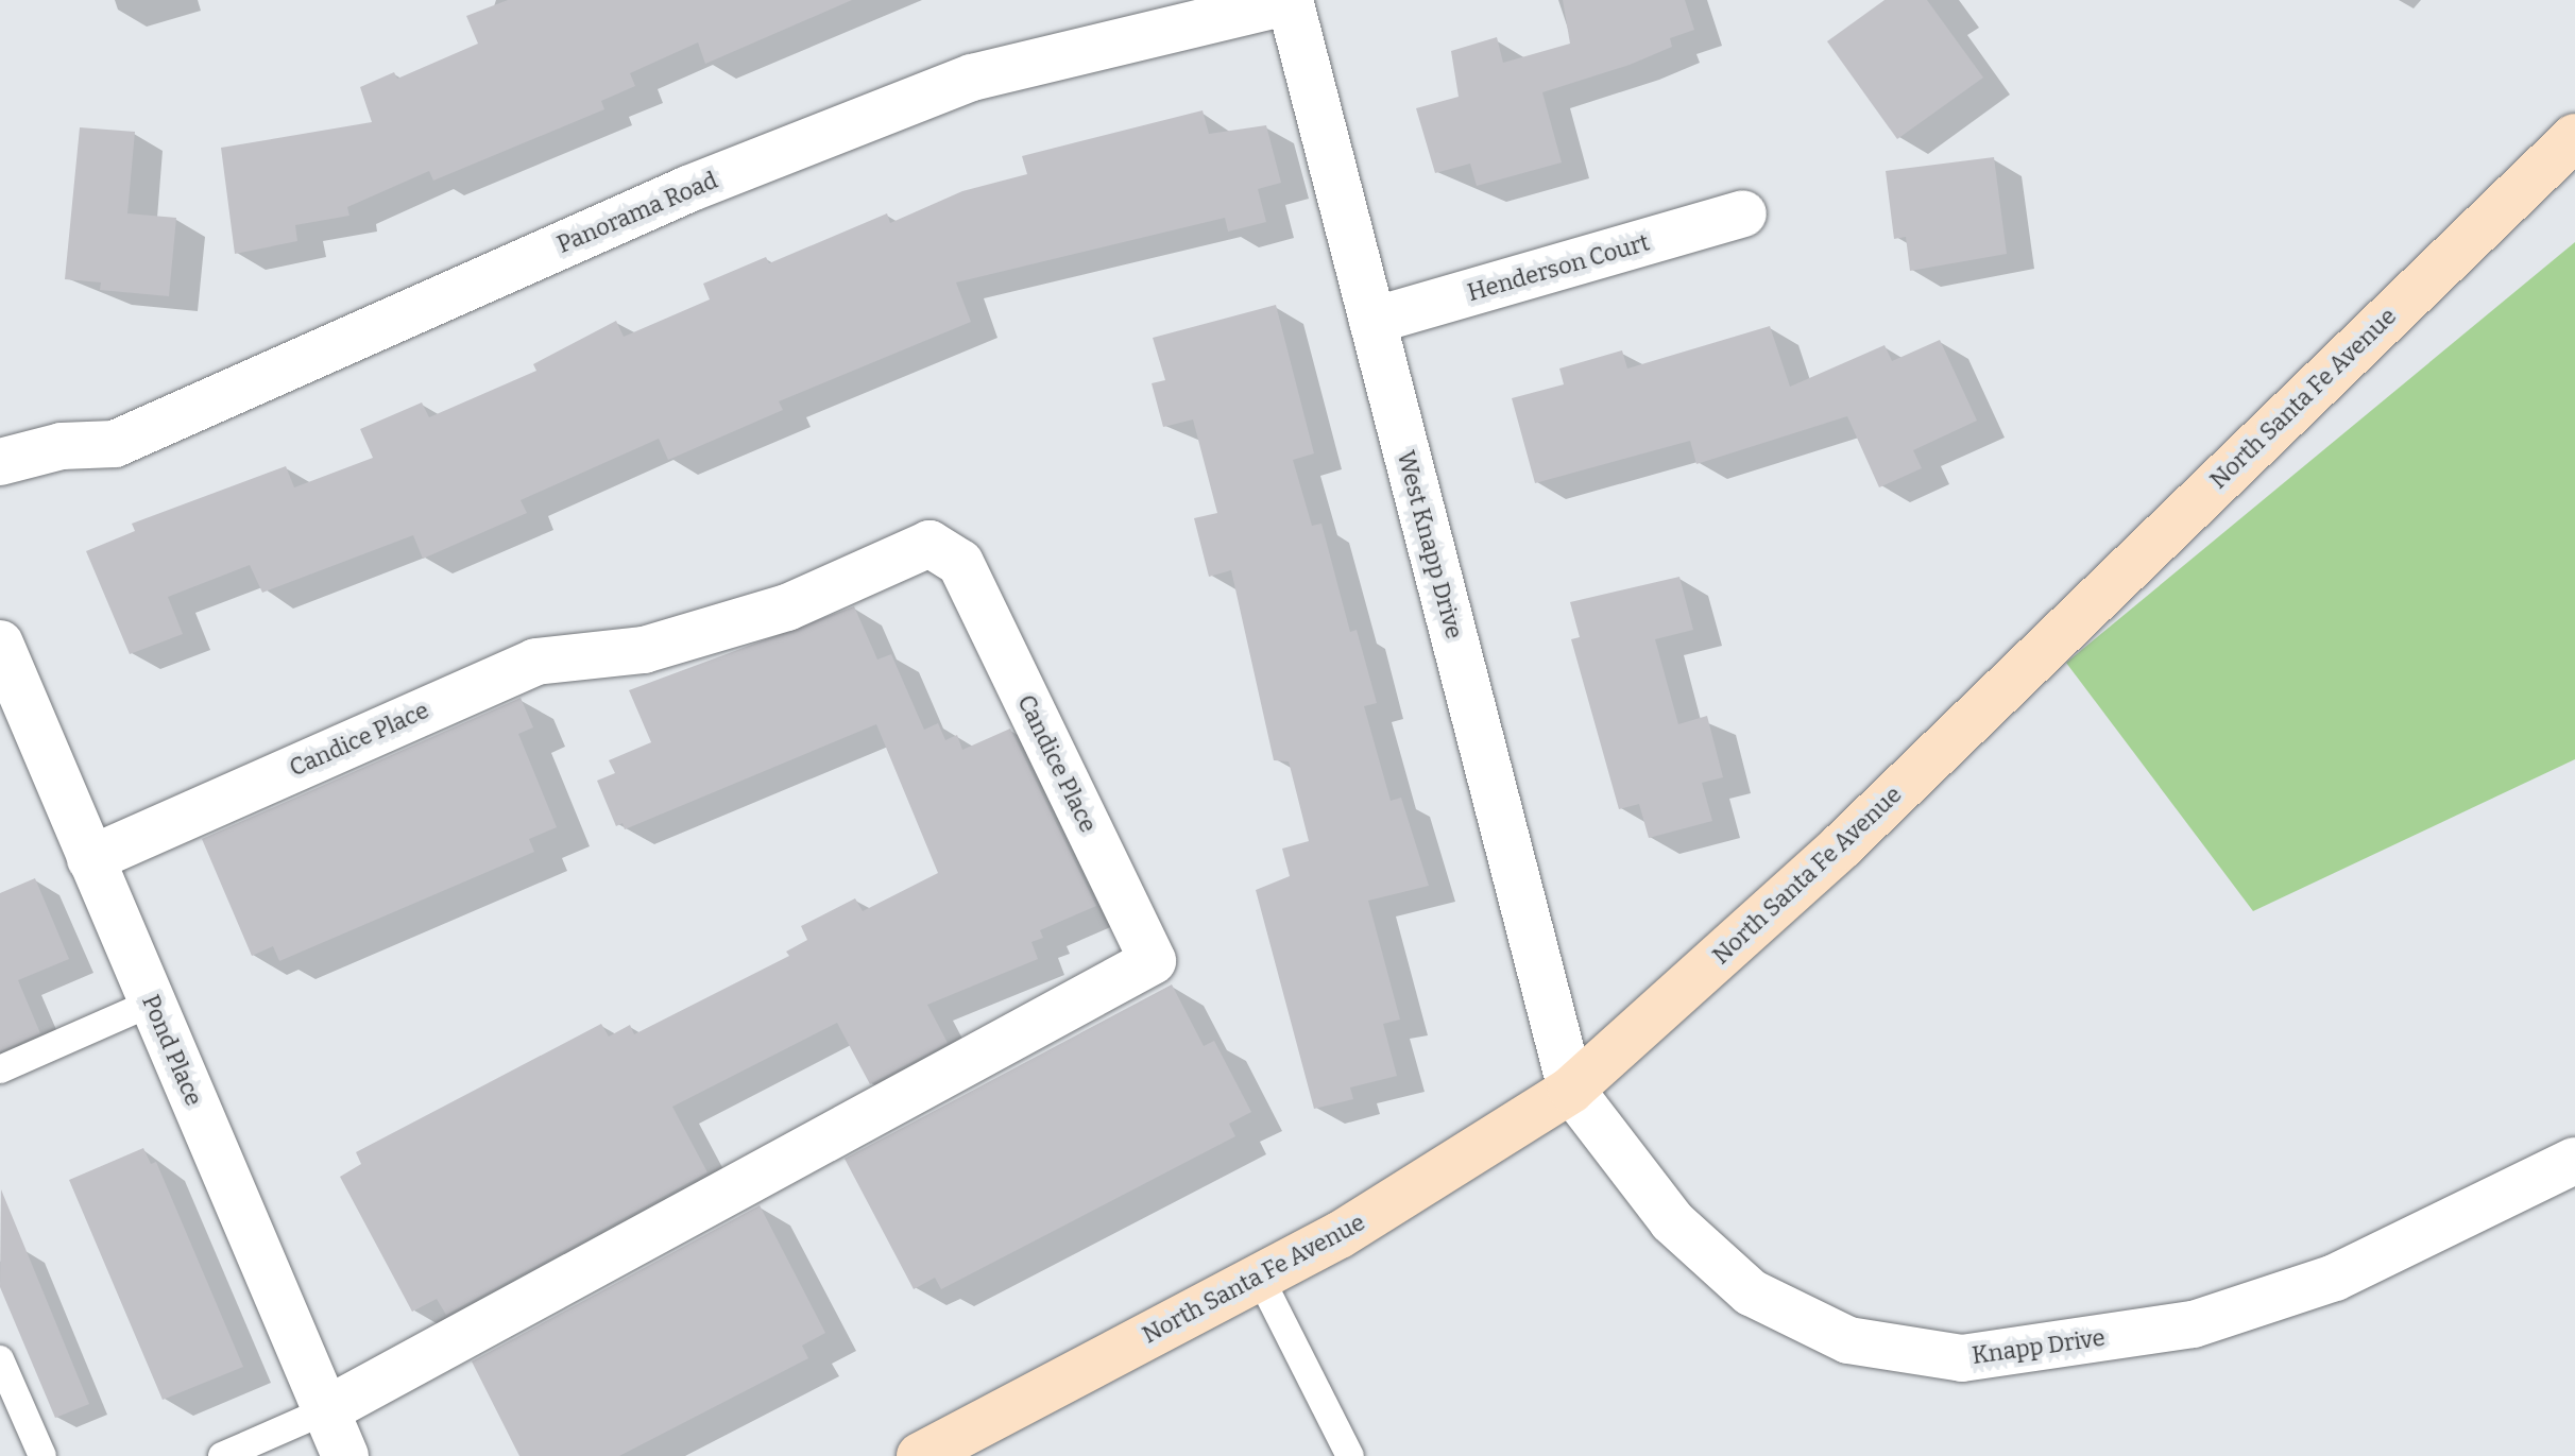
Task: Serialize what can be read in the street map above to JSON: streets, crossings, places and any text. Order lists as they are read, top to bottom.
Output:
{
  "streets": {
    "main road": ["North Santa Fe Avenue"],
    "street": [
      "Panorama Road",
      "Henderson Court",
      "West Knapp Drive",
      "Candice Place",
      "Pond Place",
      "Knapp Drive"
    ]
  },
  "crossings": [
    ["Panorama Road", "West Knapp Drive"],
    ["Henderson Court", "West Knapp Drive"],
    ["North Santa Fe Avenue", "West Knapp Drive"],
    ["North Santa Fe Avenue", "Knapp Drive"],
    ["West Knapp Drive", "Knapp Drive"],
    ["Candice Place", "Pond Place"]
  ]
}
